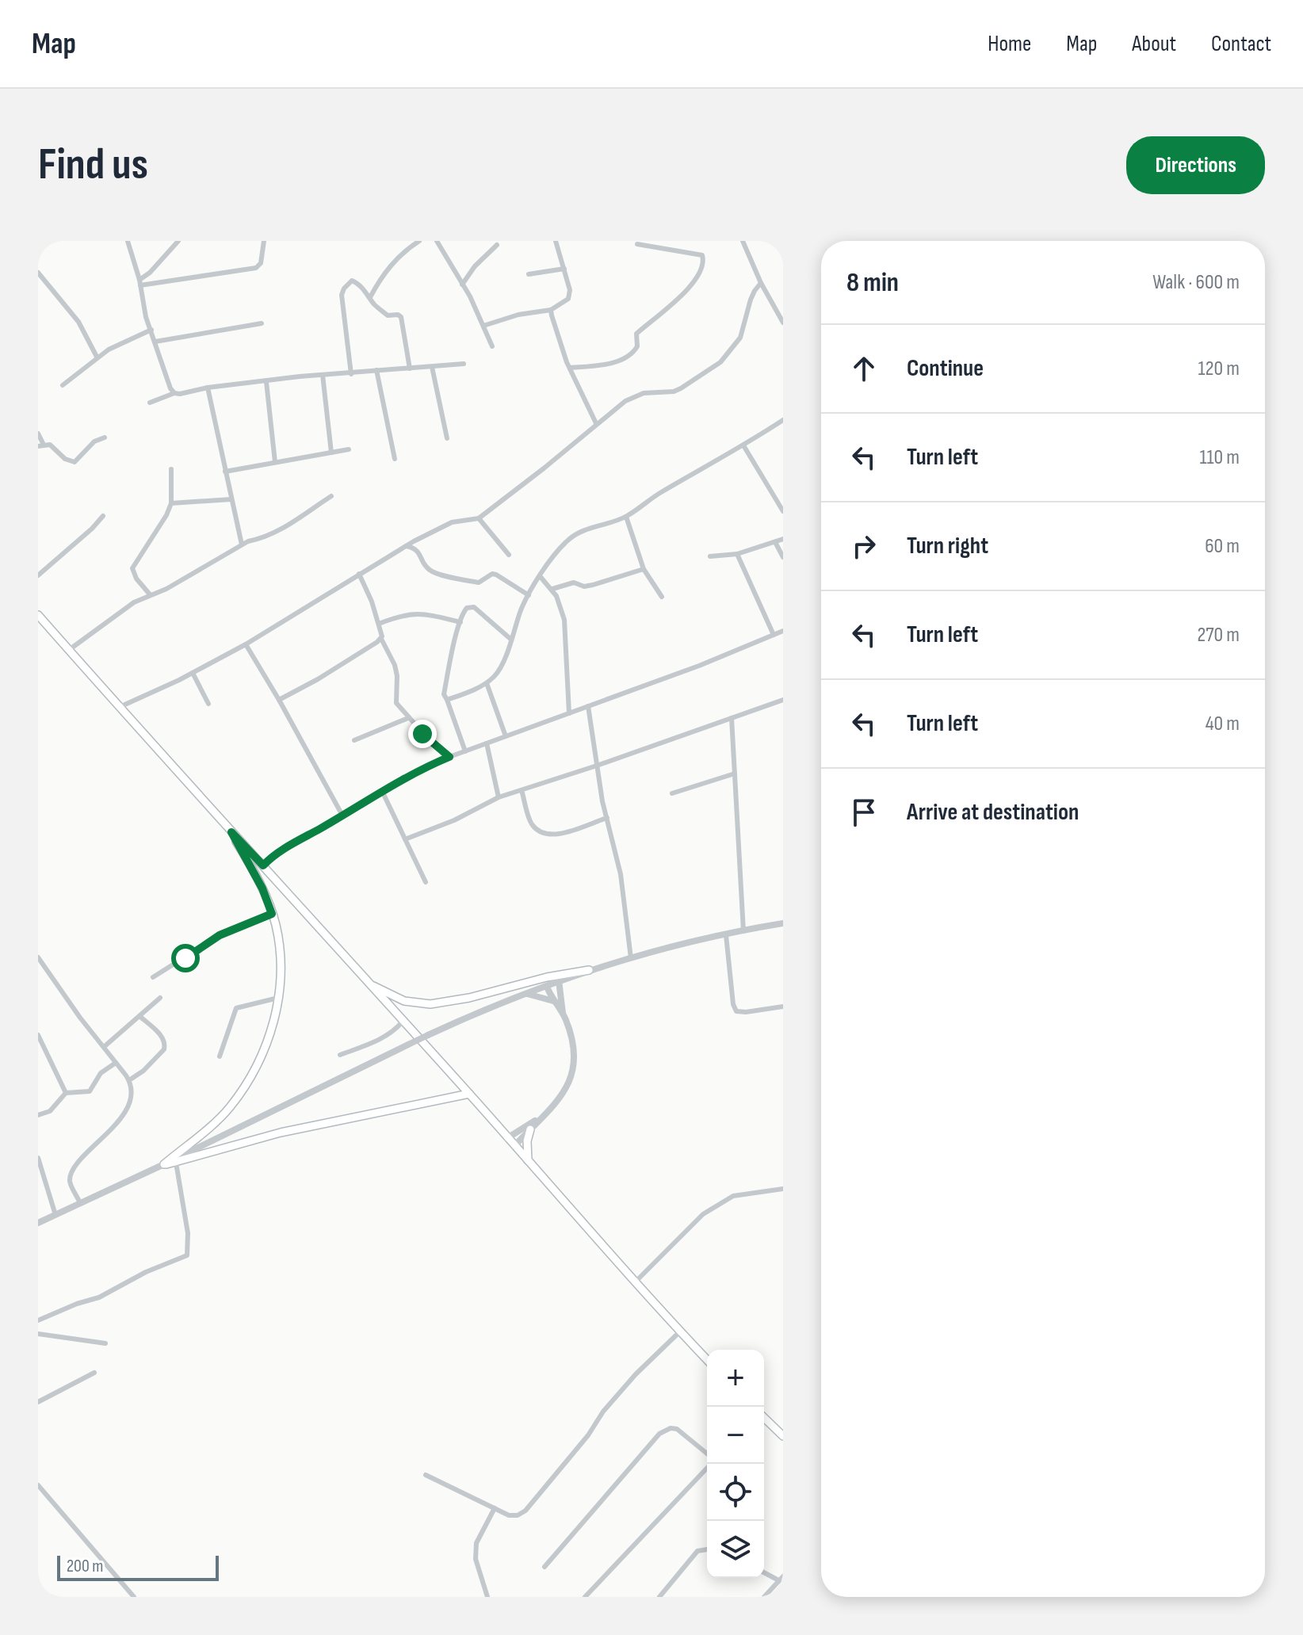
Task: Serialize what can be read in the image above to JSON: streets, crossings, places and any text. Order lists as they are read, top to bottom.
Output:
{
  "scale_bar": "200 m",
  "page": {
    "header": "Map",
    "nav": [
      "Home",
      "Map",
      "About",
      "Contact"
    ],
    "buttons": "Directions",
    "title": "Find us",
    "heading": ["8 min", "Walk · 600 m"],
    "list": [
      ["Continue", "120 m"],
      ["Turn left", "110 m"],
      ["Turn right", "60 m"],
      ["Turn left", "270 m"],
      ["Turn left", "40 m"],
      "Arrive at destination"
    ],
    "map_buttons": ["+", "−"],
    "scale": "200 m"
  }
}
